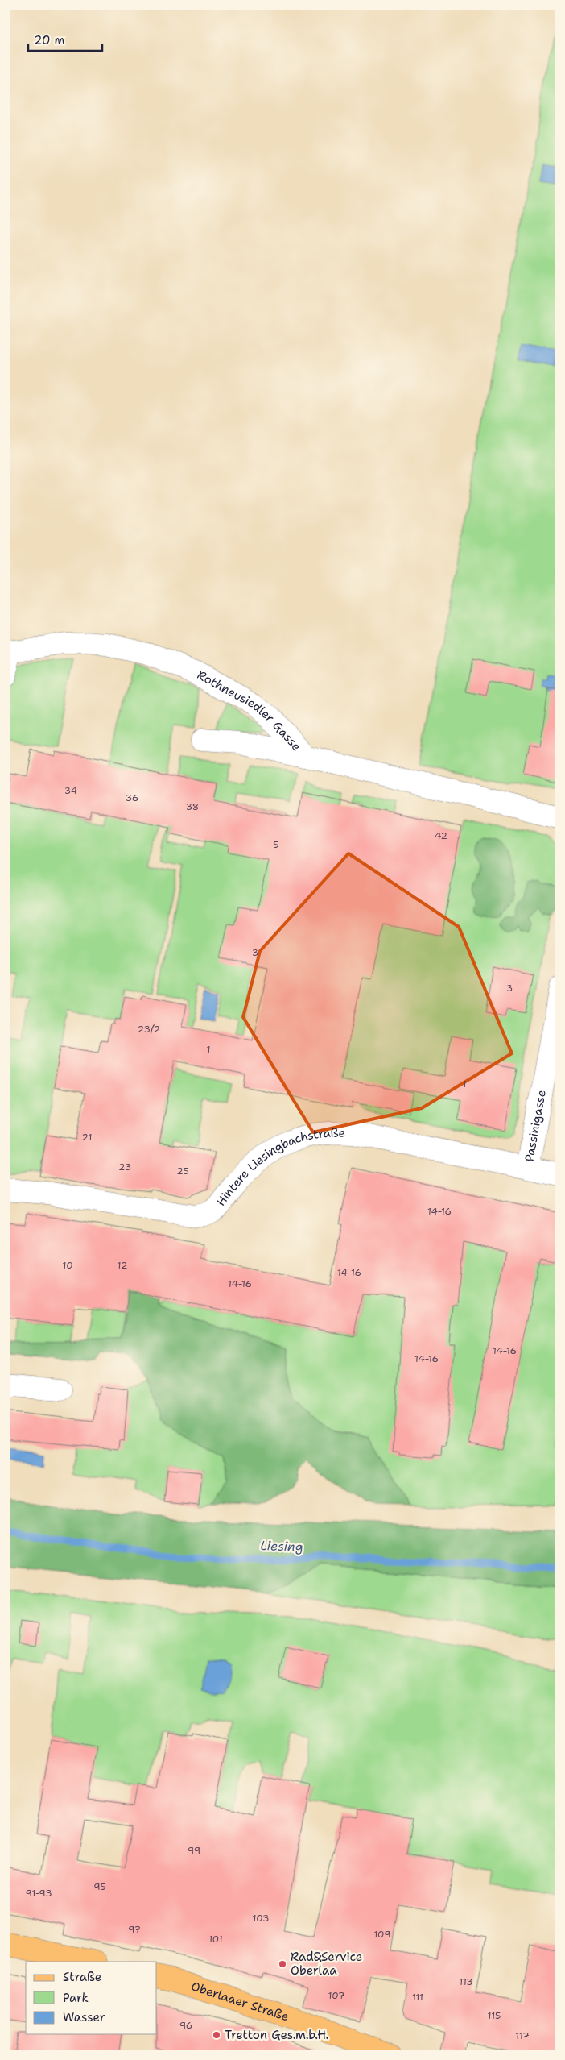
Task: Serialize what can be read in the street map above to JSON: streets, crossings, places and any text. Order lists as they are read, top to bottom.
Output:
{
  "streets": {
    "main road": ["Oberlaaer Straße"],
    "street": ["Rothneusiedler Gasse", "Passinigasse", "Hintere Liesingbachstraße"]
  },
  "crossings": [
    ["Passinigasse", "Hintere Liesingbachstraße"]
  ],
  "water": ["Liesing"],
  "places": ["Rad&Service Oberlaa", "Tretton Ges.m.b.H."],
  "house_numbers": [
    "34",
    "36",
    "38",
    "42",
    "5",
    "3",
    "3",
    "23/2",
    "1",
    "1",
    "21",
    "23",
    "25",
    "14-16",
    "10",
    "12",
    "14-16",
    "14-16",
    "14-16",
    "14-16",
    "99",
    "95",
    "91-93",
    "103",
    "97",
    "109",
    "101",
    "113",
    "107",
    "111",
    "115",
    "96",
    "117"
  ],
  "legend": ["Straße", "Park", "Wasser"],
  "scale_bar": "20 m"
}
